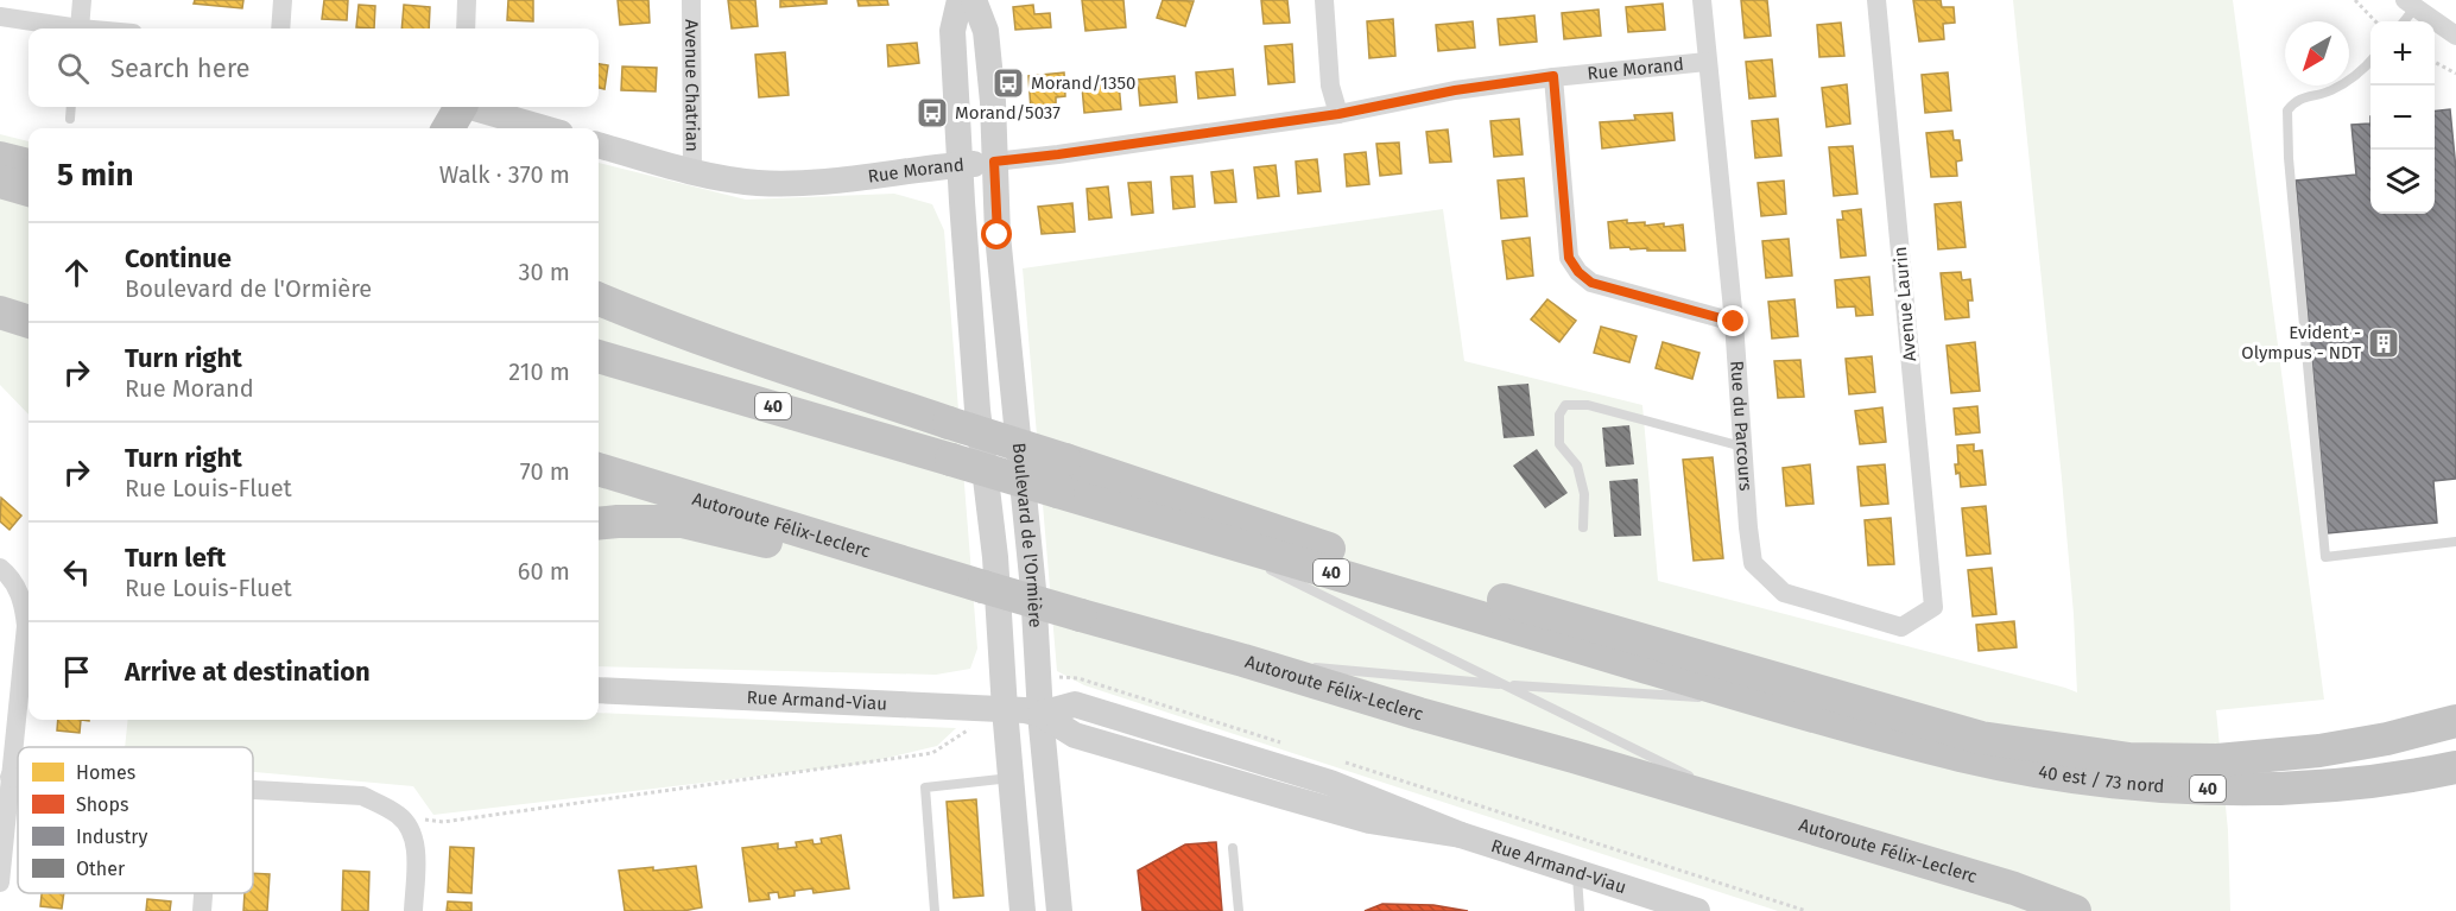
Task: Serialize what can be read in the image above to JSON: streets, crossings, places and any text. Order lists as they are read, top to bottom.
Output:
{
  "streets": {
    "highway": ["40", "Autoroute Félix-Leclerc", "40 est / 73 nord"],
    "main road": ["Rue Morand", "Boulevard de l'Ormière", "Rue Armand-Viau"],
    "street": ["Avenue Chatrian", "Avenue Laurin", "Rue du Parcours"]
  },
  "crossings": [
    ["Rue Morand", "Avenue Chatrian"],
    ["Rue Morand", "Rue du Parcours"],
    ["Rue Morand", "Boulevard de l'Ormière"],
    ["Avenue Laurin", "Rue du Parcours"],
    ["40", "40 est / 73 nord"],
    ["Boulevard de l'Ormière", "Rue Armand-Viau"]
  ],
  "places": {
    "bus stop": ["Morand/1350", "Morand/5037"],
    "building": ["Evident - Olympus - NDT"]
  },
  "legend": [
    "Homes",
    "Shops",
    "Industry",
    "Other"
  ],
  "north": "bottom left",
  "page": {
    "map_buttons": ["+", "−"],
    "search": "Search here",
    "heading": ["5 min", "Walk · 370 m"],
    "list": [
      ["Continue", "Boulevard de l'Ormière", "30 m"],
      ["Turn right", "Rue Morand", "210 m"],
      ["Turn right", "Rue Louis-Fluet", "70 m"],
      ["Turn left", "Rue Louis-Fluet", "60 m"],
      "Arrive at destination"
    ]
  }
}
